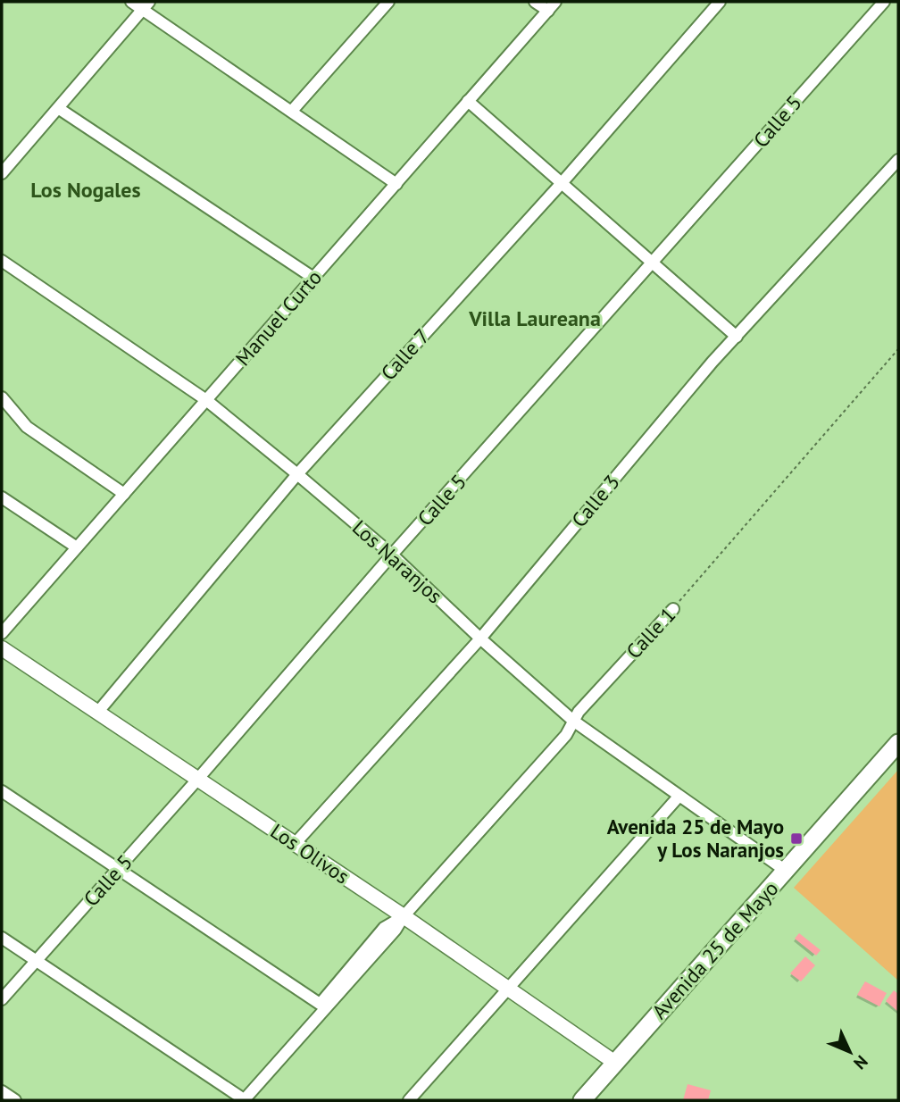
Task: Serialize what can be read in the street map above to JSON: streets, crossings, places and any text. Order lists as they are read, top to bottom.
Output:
{
  "streets": {
    "main road": ["Avenida 25 de Mayo"],
    "street": [
      "Calle 5",
      "Manuel Curto",
      "Calle 7",
      "Calle 3",
      "Los Naranjos",
      "Calle 1",
      "Los Olivos"
    ]
  },
  "crossings": [
    ["Calle 5", "Los Naranjos"],
    ["Calle 5", "Los Olivos"],
    ["Manuel Curto", "Los Naranjos"],
    ["Calle 7", "Los Naranjos"],
    ["Calle 7", "Los Olivos"],
    ["Calle 3", "Los Naranjos"],
    ["Calle 3", "Los Olivos"],
    ["Los Naranjos", "Calle 1"],
    ["Los Naranjos", "Avenida 25 de Mayo"],
    ["Calle 1", "Los Olivos"],
    ["Los Olivos", "Avenida 25 de Mayo"]
  ],
  "districts": ["Los Nogales", "Villa Laureana"],
  "places": {
    "transit": ["Avenida 25 de Mayo y Los Naranjos"]
  },
  "north": "bottom right"
}
